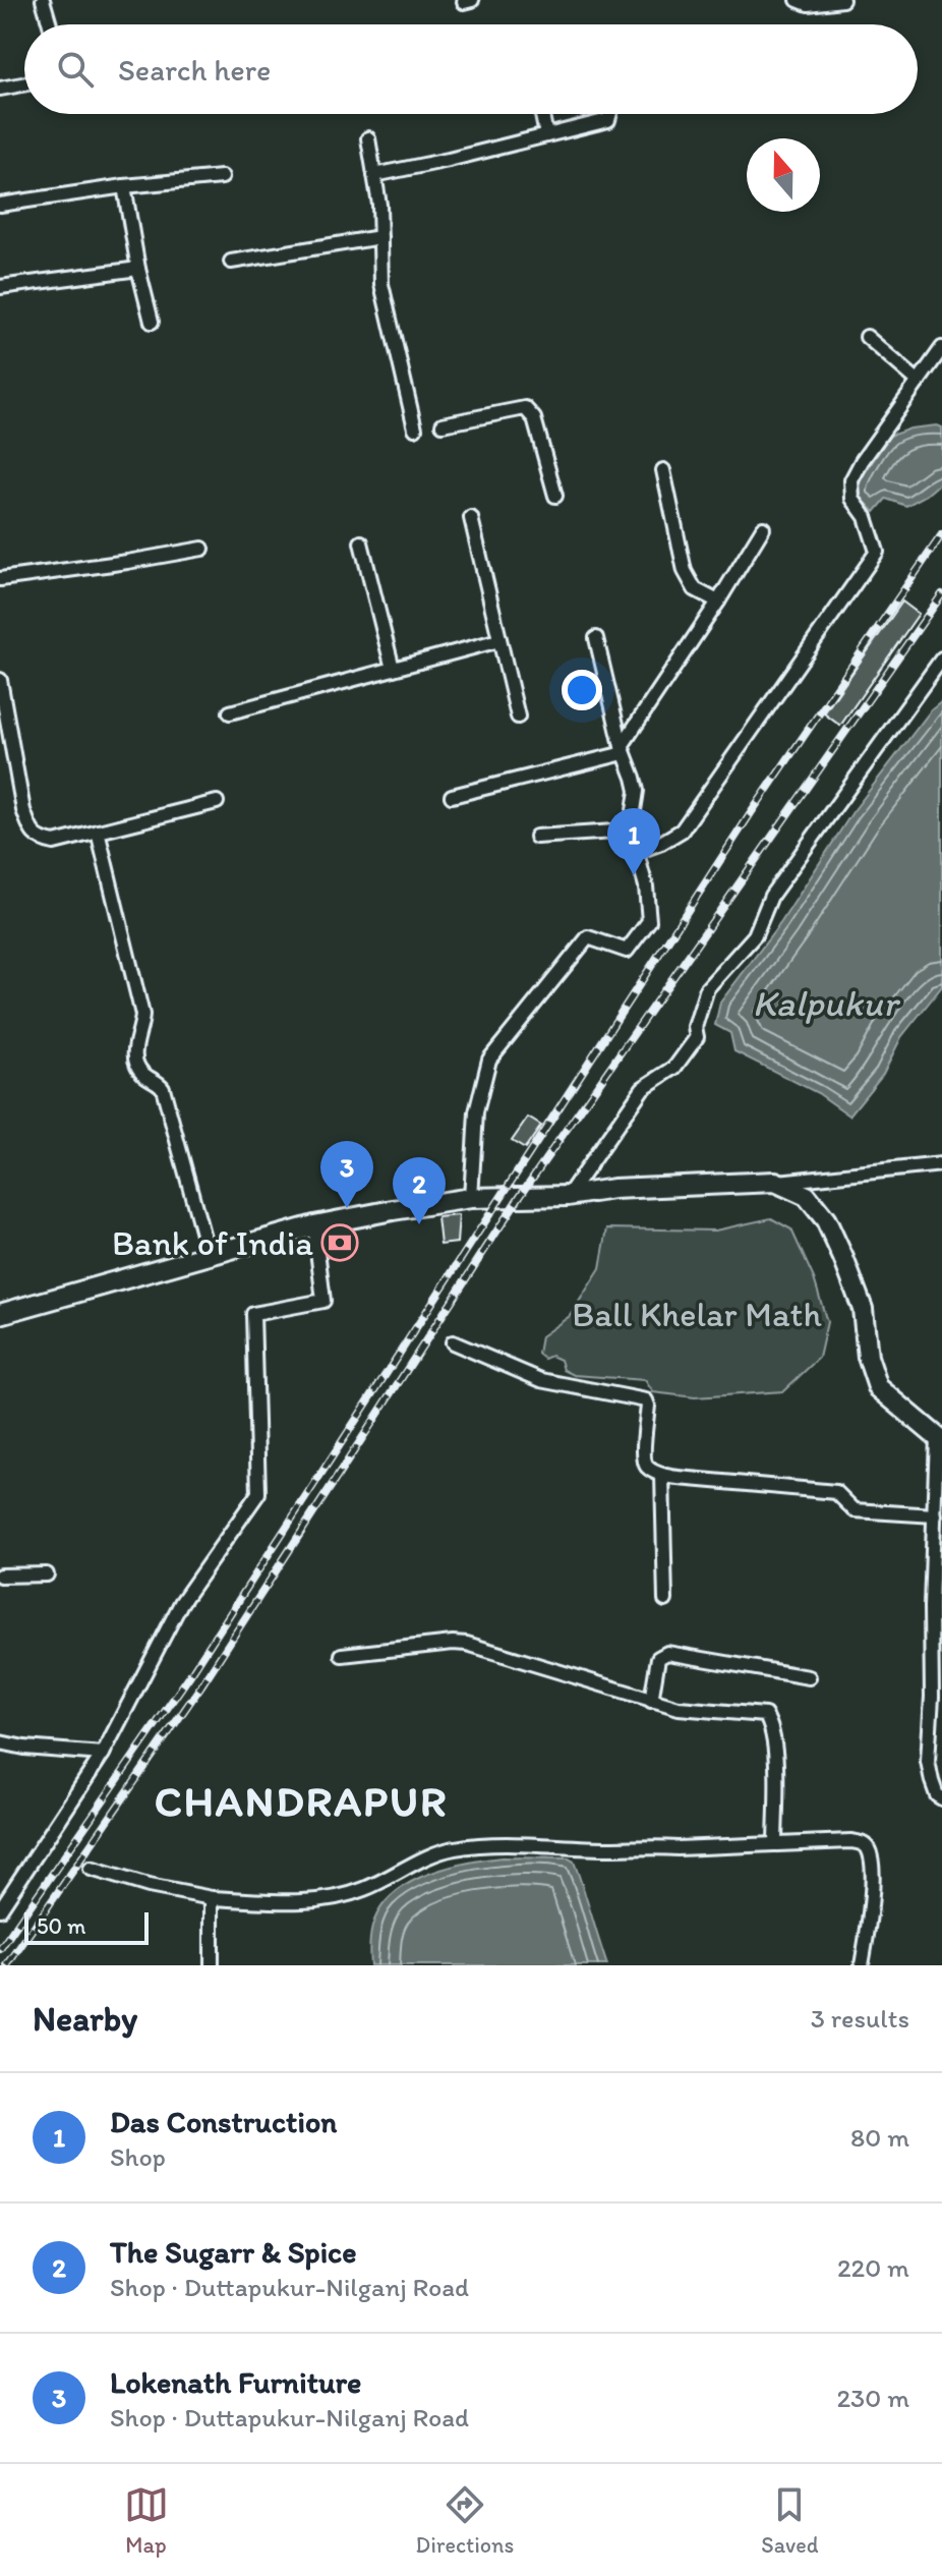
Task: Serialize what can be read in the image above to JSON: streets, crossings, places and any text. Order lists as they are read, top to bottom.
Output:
{
  "districts": ["CHANDRAPUR"],
  "water": ["Kalpukur"],
  "parks": ["Ball Khelar Math"],
  "places": {
    "bank": ["Bank of India"]
  },
  "scale_bar": "50 m",
  "north": "top",
  "page": {
    "search": "Search here",
    "pins": ["1", "3", "2"],
    "scale": "50 m",
    "heading": ["Nearby", "3 results"],
    "list": [
      {
        "mark": "1",
        "name": "Das Construction",
        "note": "Shop",
        "value": "80 m"
      },
      {
        "mark": "2",
        "name": "The Sugarr & Spice",
        "note": "Shop · Duttapukur-Nilganj Road",
        "value": "220 m"
      },
      {
        "mark": "3",
        "name": "Lokenath Furniture",
        "note": "Shop · Duttapukur-Nilganj Road",
        "value": "230 m"
      }
    ],
    "nav": ["Map", "Directions", "Saved"]
  }
}
